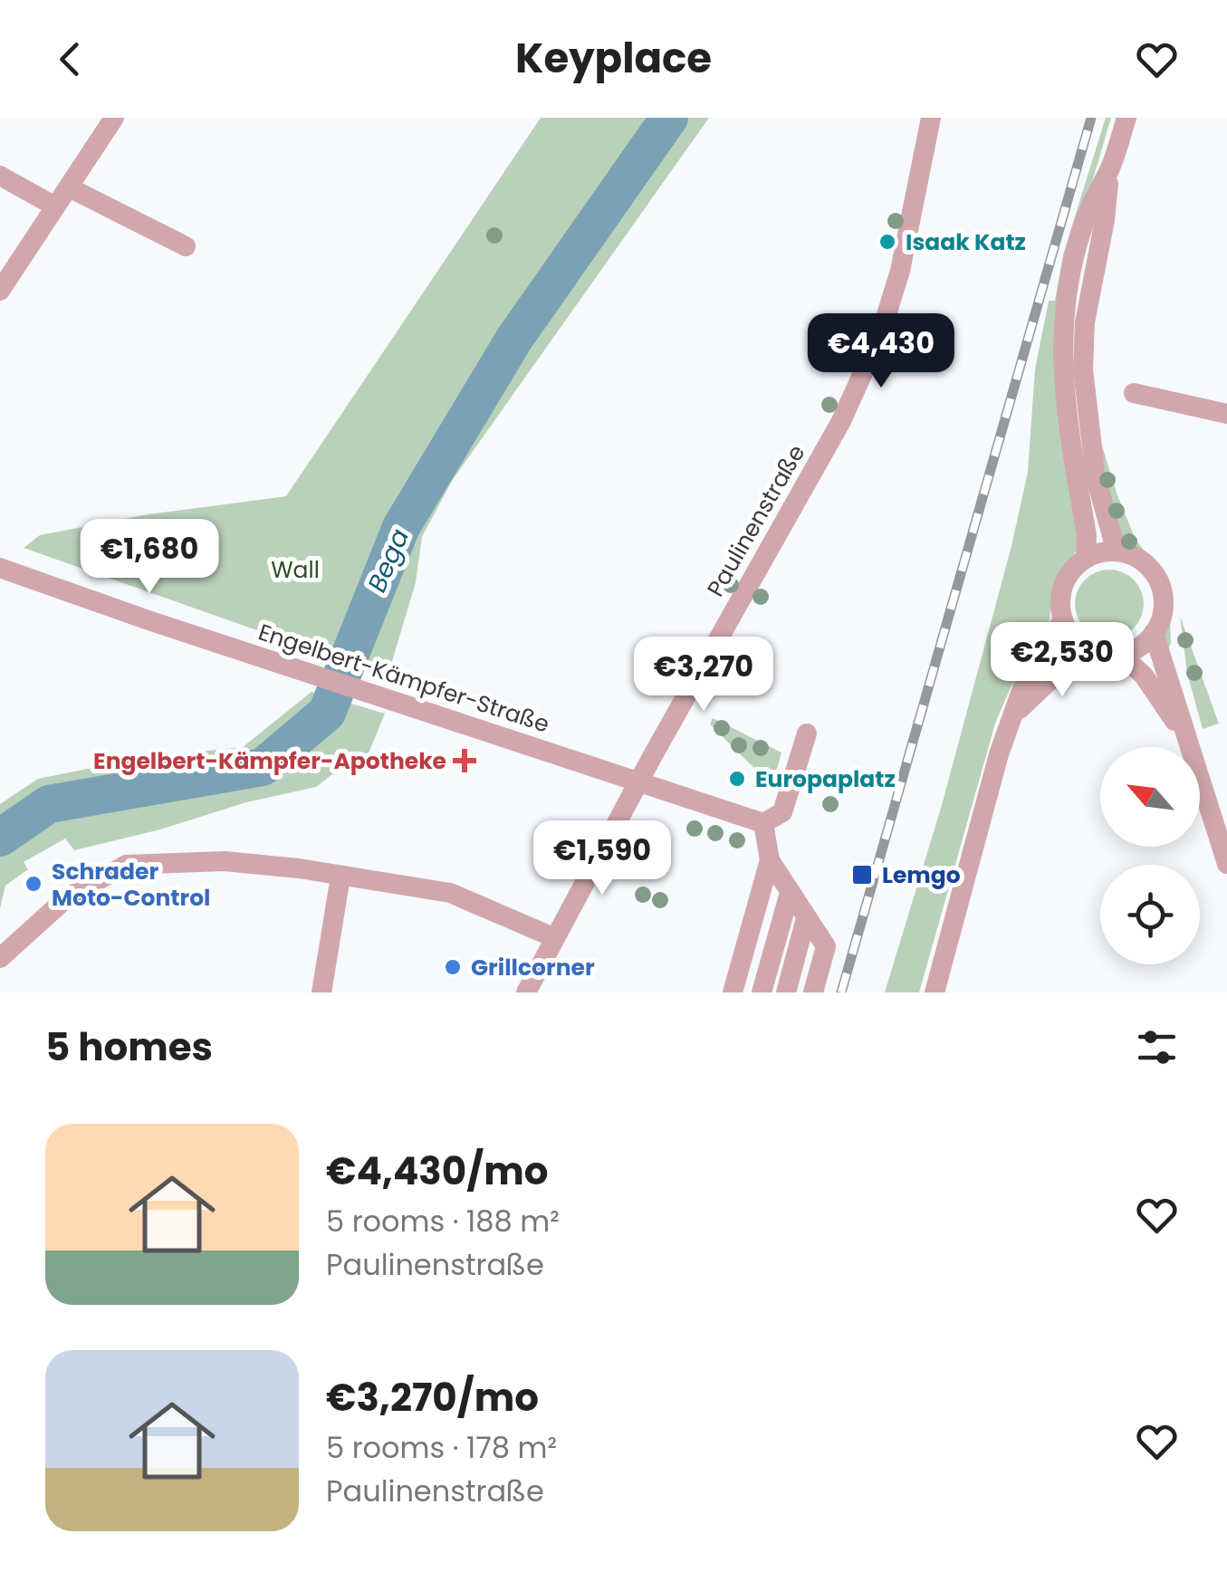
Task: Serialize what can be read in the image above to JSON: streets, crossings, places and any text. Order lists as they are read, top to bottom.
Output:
{
  "streets": {
    "street": ["Paulinenstraße", "Engelbert-Kämpfer-Straße"]
  },
  "crossings": [
    ["Paulinenstraße", "Engelbert-Kämpfer-Straße"]
  ],
  "water": ["Bega"],
  "parks": ["Wall"],
  "places": {
    "other": [
      "Isaak Katz",
      "Europaplatz",
      "Schrader Moto-Control",
      "Grillcorner"
    ],
    "health": ["Engelbert-Kämpfer-Apotheke"],
    "transit": ["Lemgo"]
  },
  "north": "top left",
  "page": {
    "header": "Keyplace",
    "price": [
      "€4,430",
      "€1,680",
      "€2,530",
      "€3,270",
      "€1,590"
    ],
    "heading": "5 homes",
    "list": [
      {
        "name": "€4,430/mo",
        "note": "5 rooms · 188 m² · Paulinenstraße"
      },
      {
        "name": "€3,270/mo",
        "note": "5 rooms · 178 m² · Paulinenstraße"
      }
    ]
  }
}
